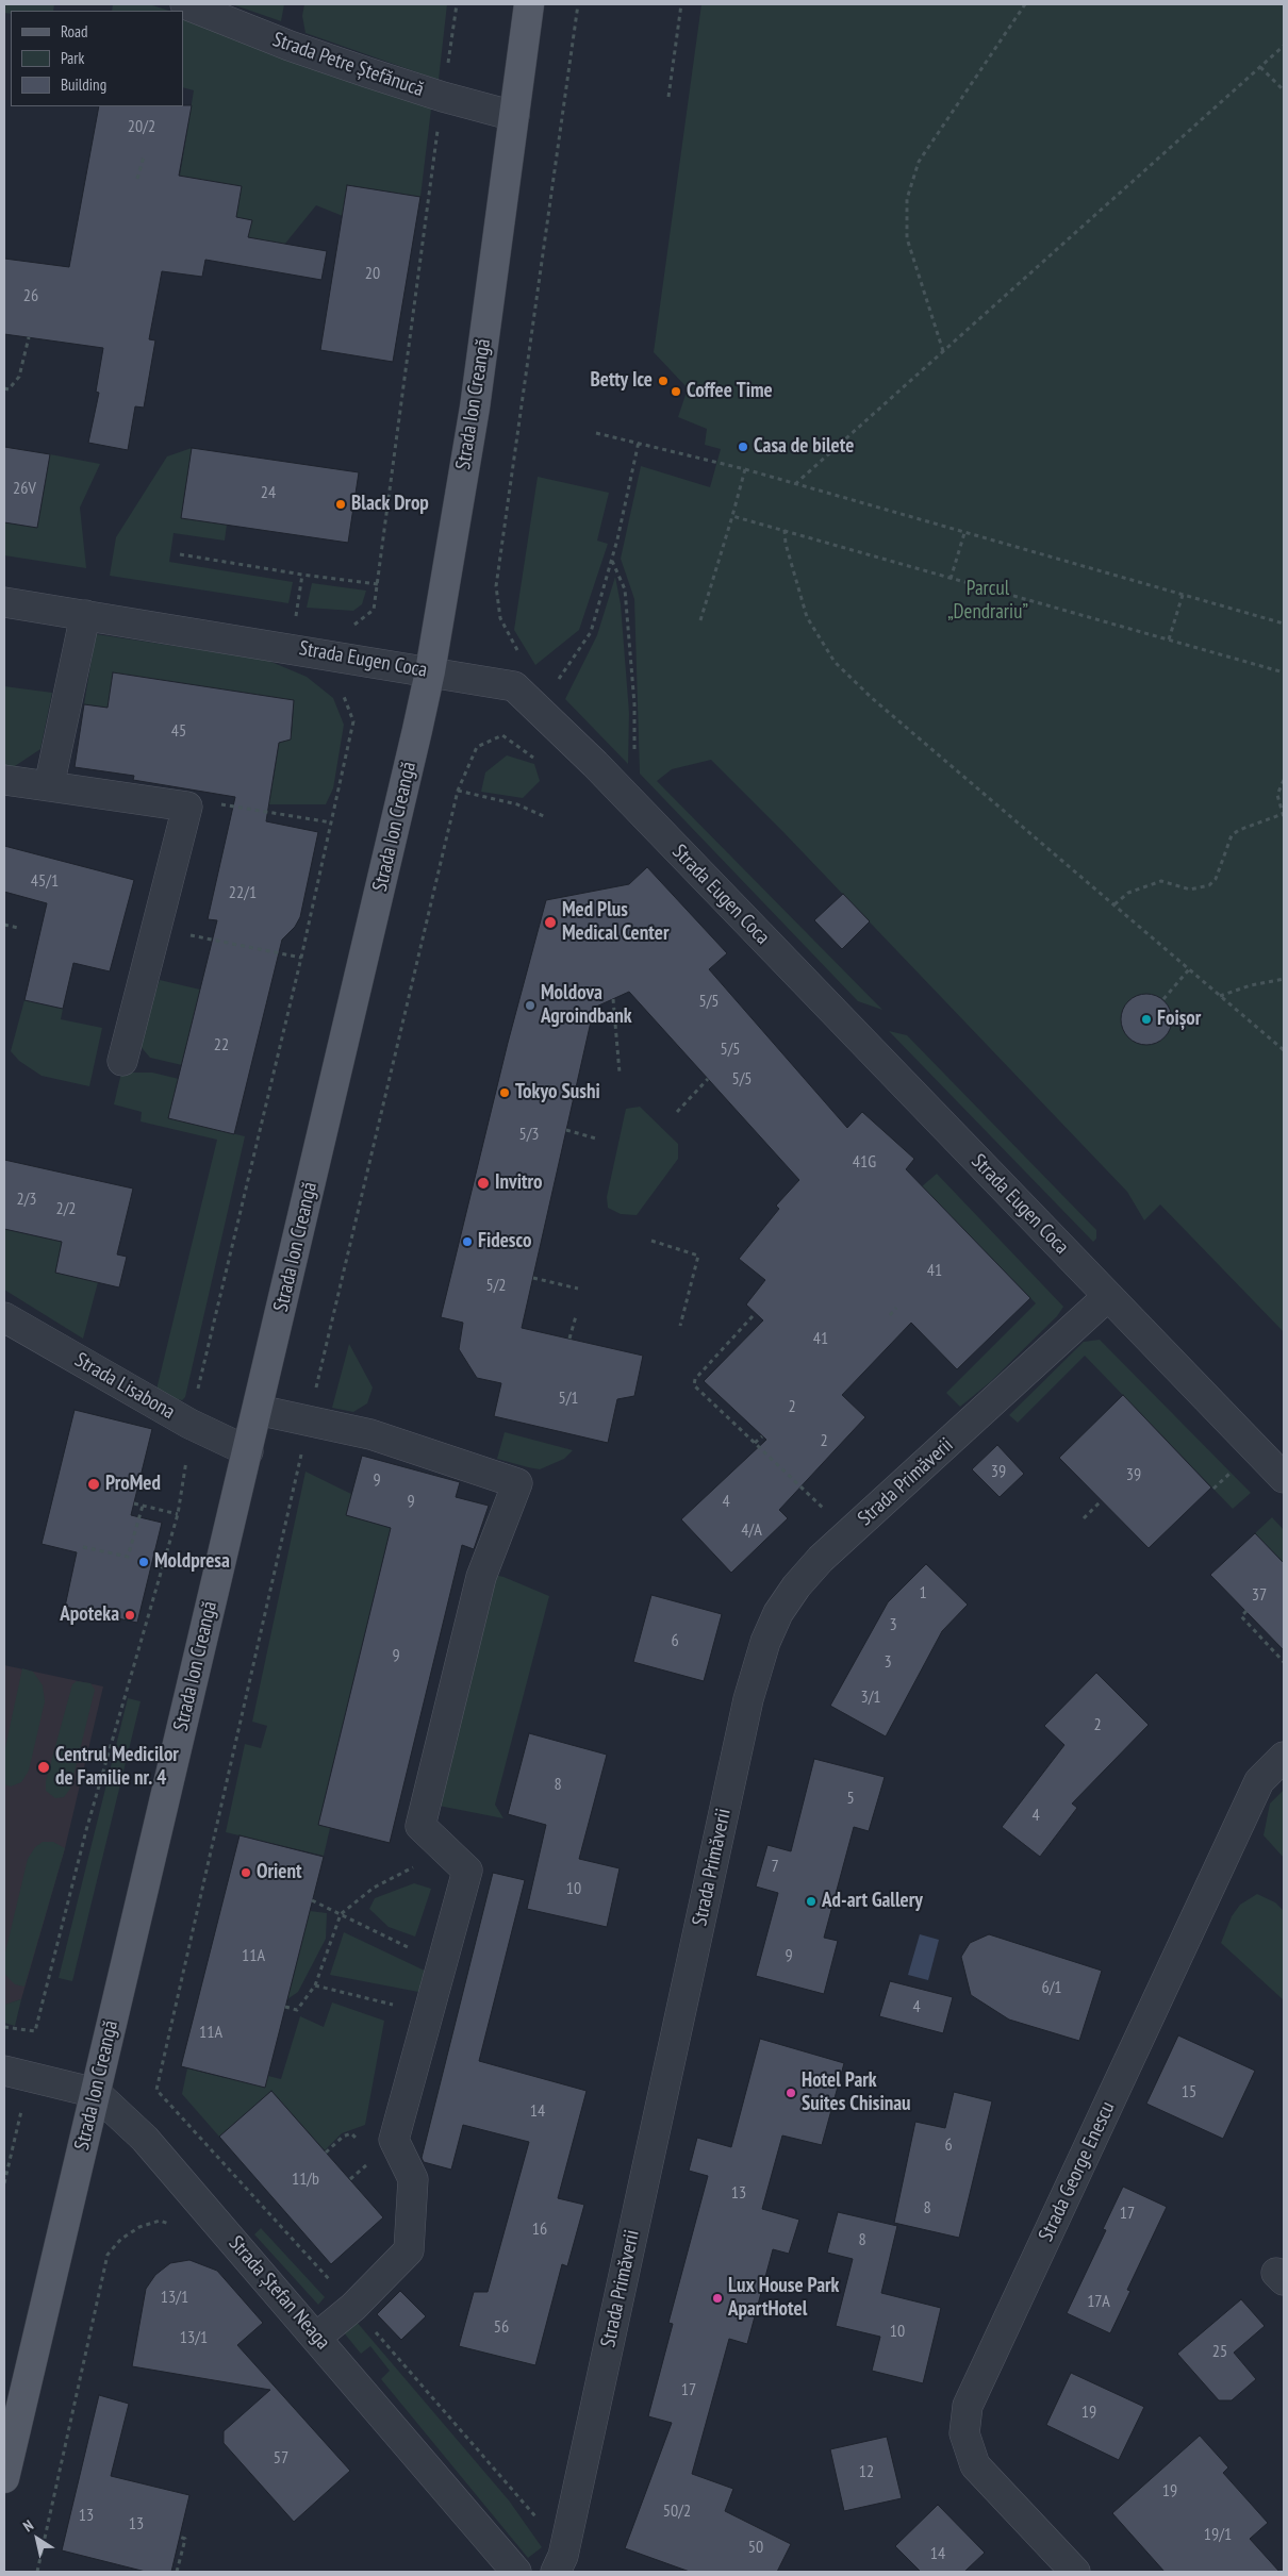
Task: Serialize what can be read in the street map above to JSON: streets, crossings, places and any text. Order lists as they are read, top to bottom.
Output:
{
  "streets": {
    "main road": ["Strada Ion Creangă"],
    "street": [
      "Strada Petre Ștefănucă",
      "Strada Eugen Coca",
      "Strada Lisabona",
      "Strada Primăverii",
      "Strada George Enescu",
      "Strada Ștefan Neaga"
    ]
  },
  "crossings": [
    ["Strada Petre Ștefănucă", "Strada Ion Creangă"],
    ["Strada Ion Creangă", "Strada Eugen Coca"],
    ["Strada Ion Creangă", "Strada Lisabona"],
    ["Strada Ion Creangă", "Strada Ștefan Neaga"],
    ["Strada Eugen Coca", "Strada Primăverii"]
  ],
  "parks": ["Parcul „Dendrariu”"],
  "places": [
    "Betty Ice",
    "Coffee Time",
    "Casa de bilete",
    "Black Drop",
    "Med Plus Medical Center",
    "Moldova Agroindbank",
    "Foișor",
    "Tokyo Sushi",
    "Invitro",
    "Fidesco",
    "ProMed",
    "Moldpresa",
    "Apoteka",
    "Centrul Medicilor de Familie nr. 4",
    "Orient",
    "Ad-art Gallery",
    "Hotel Park Suites Chisinau",
    "Lux House Park ApartHotel"
  ],
  "house_numbers": [
    "20/2",
    "20",
    "26",
    "26V",
    "24",
    "45",
    "45/1",
    "22/1",
    "5/5",
    "22",
    "5/5",
    "5/5",
    "5/3",
    "41G",
    "2/3",
    "2/2",
    "41",
    "5/2",
    "41",
    "5/1",
    "2",
    "2",
    "39",
    "39",
    "9",
    "9",
    "4",
    "4/A",
    "1",
    "37",
    "3",
    "6",
    "9",
    "3",
    "3/1",
    "2",
    "8",
    "5",
    "4",
    "7",
    "10",
    "11A",
    "9",
    "6/1",
    "4",
    "11A",
    "15",
    "14",
    "6",
    "11/b",
    "13",
    "8",
    "17",
    "16",
    "8",
    "13/1",
    "17A",
    "56",
    "10",
    "13/1",
    "25",
    "17",
    "19",
    "57",
    "12",
    "19",
    "50/2",
    "13",
    "13",
    "19/1",
    "50",
    "14"
  ],
  "legend": ["Road", "Park", "Building"],
  "north": "top left"
}
